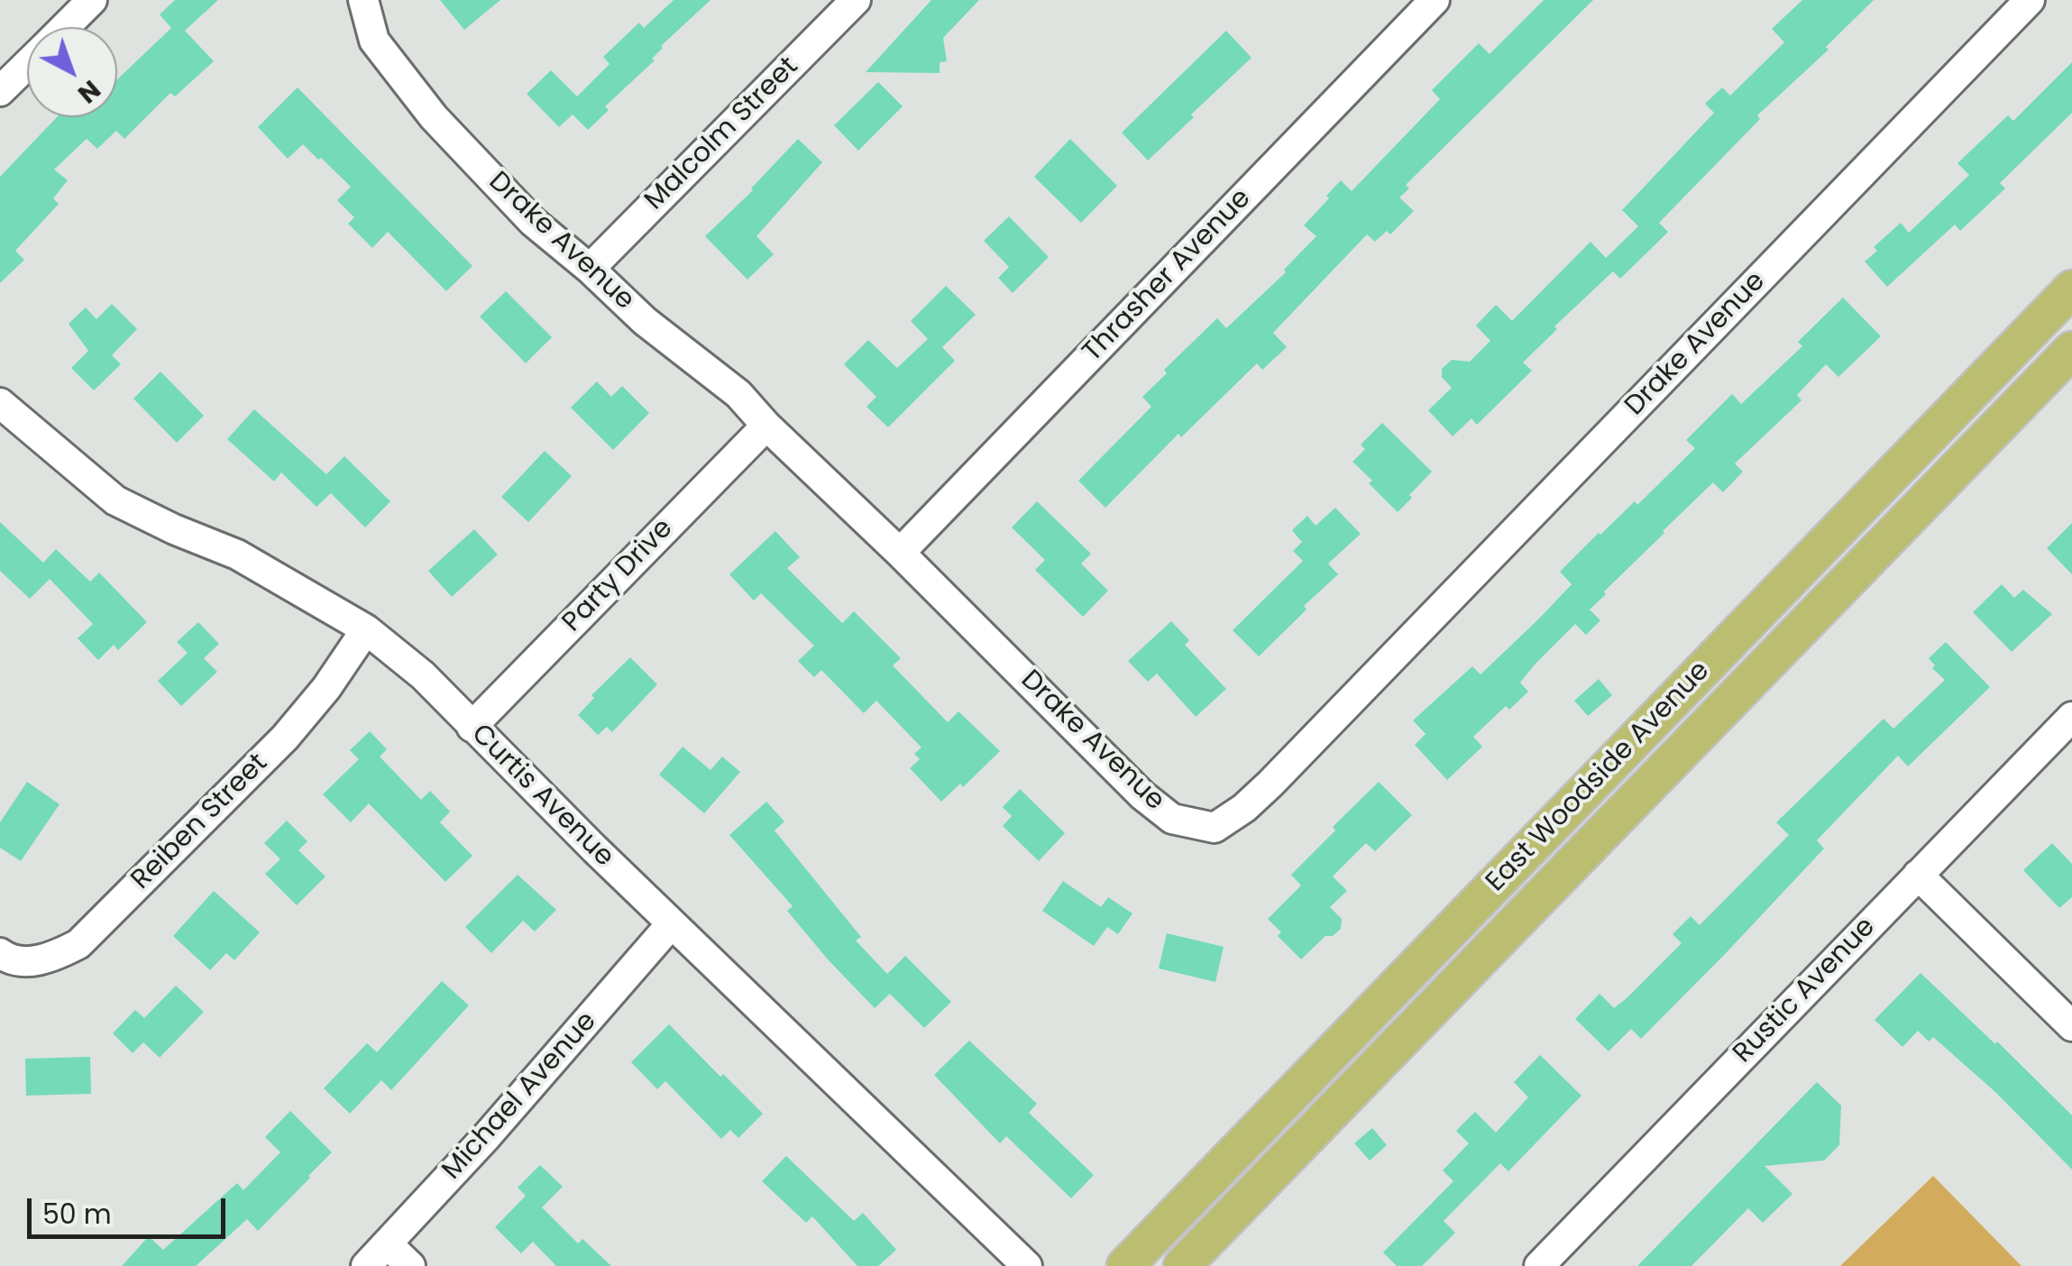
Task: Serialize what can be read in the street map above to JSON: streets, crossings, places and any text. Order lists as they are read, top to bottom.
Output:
{
  "streets": {
    "main road": ["East Woodside Avenue"],
    "street": [
      "Malcolm Street",
      "Drake Avenue",
      "Thrasher Avenue",
      "Party Drive",
      "Curtis Avenue",
      "Reiben Street",
      "Rustic Avenue",
      "Michael Avenue"
    ]
  },
  "crossings": [
    ["Malcolm Street", "Drake Avenue"],
    ["Drake Avenue", "Thrasher Avenue"],
    ["Drake Avenue", "Party Drive"],
    ["Party Drive", "Curtis Avenue"],
    ["Curtis Avenue", "Reiben Street"],
    ["Curtis Avenue", "Michael Avenue"]
  ],
  "scale_bar": "50 m",
  "north": "bottom right"
}
